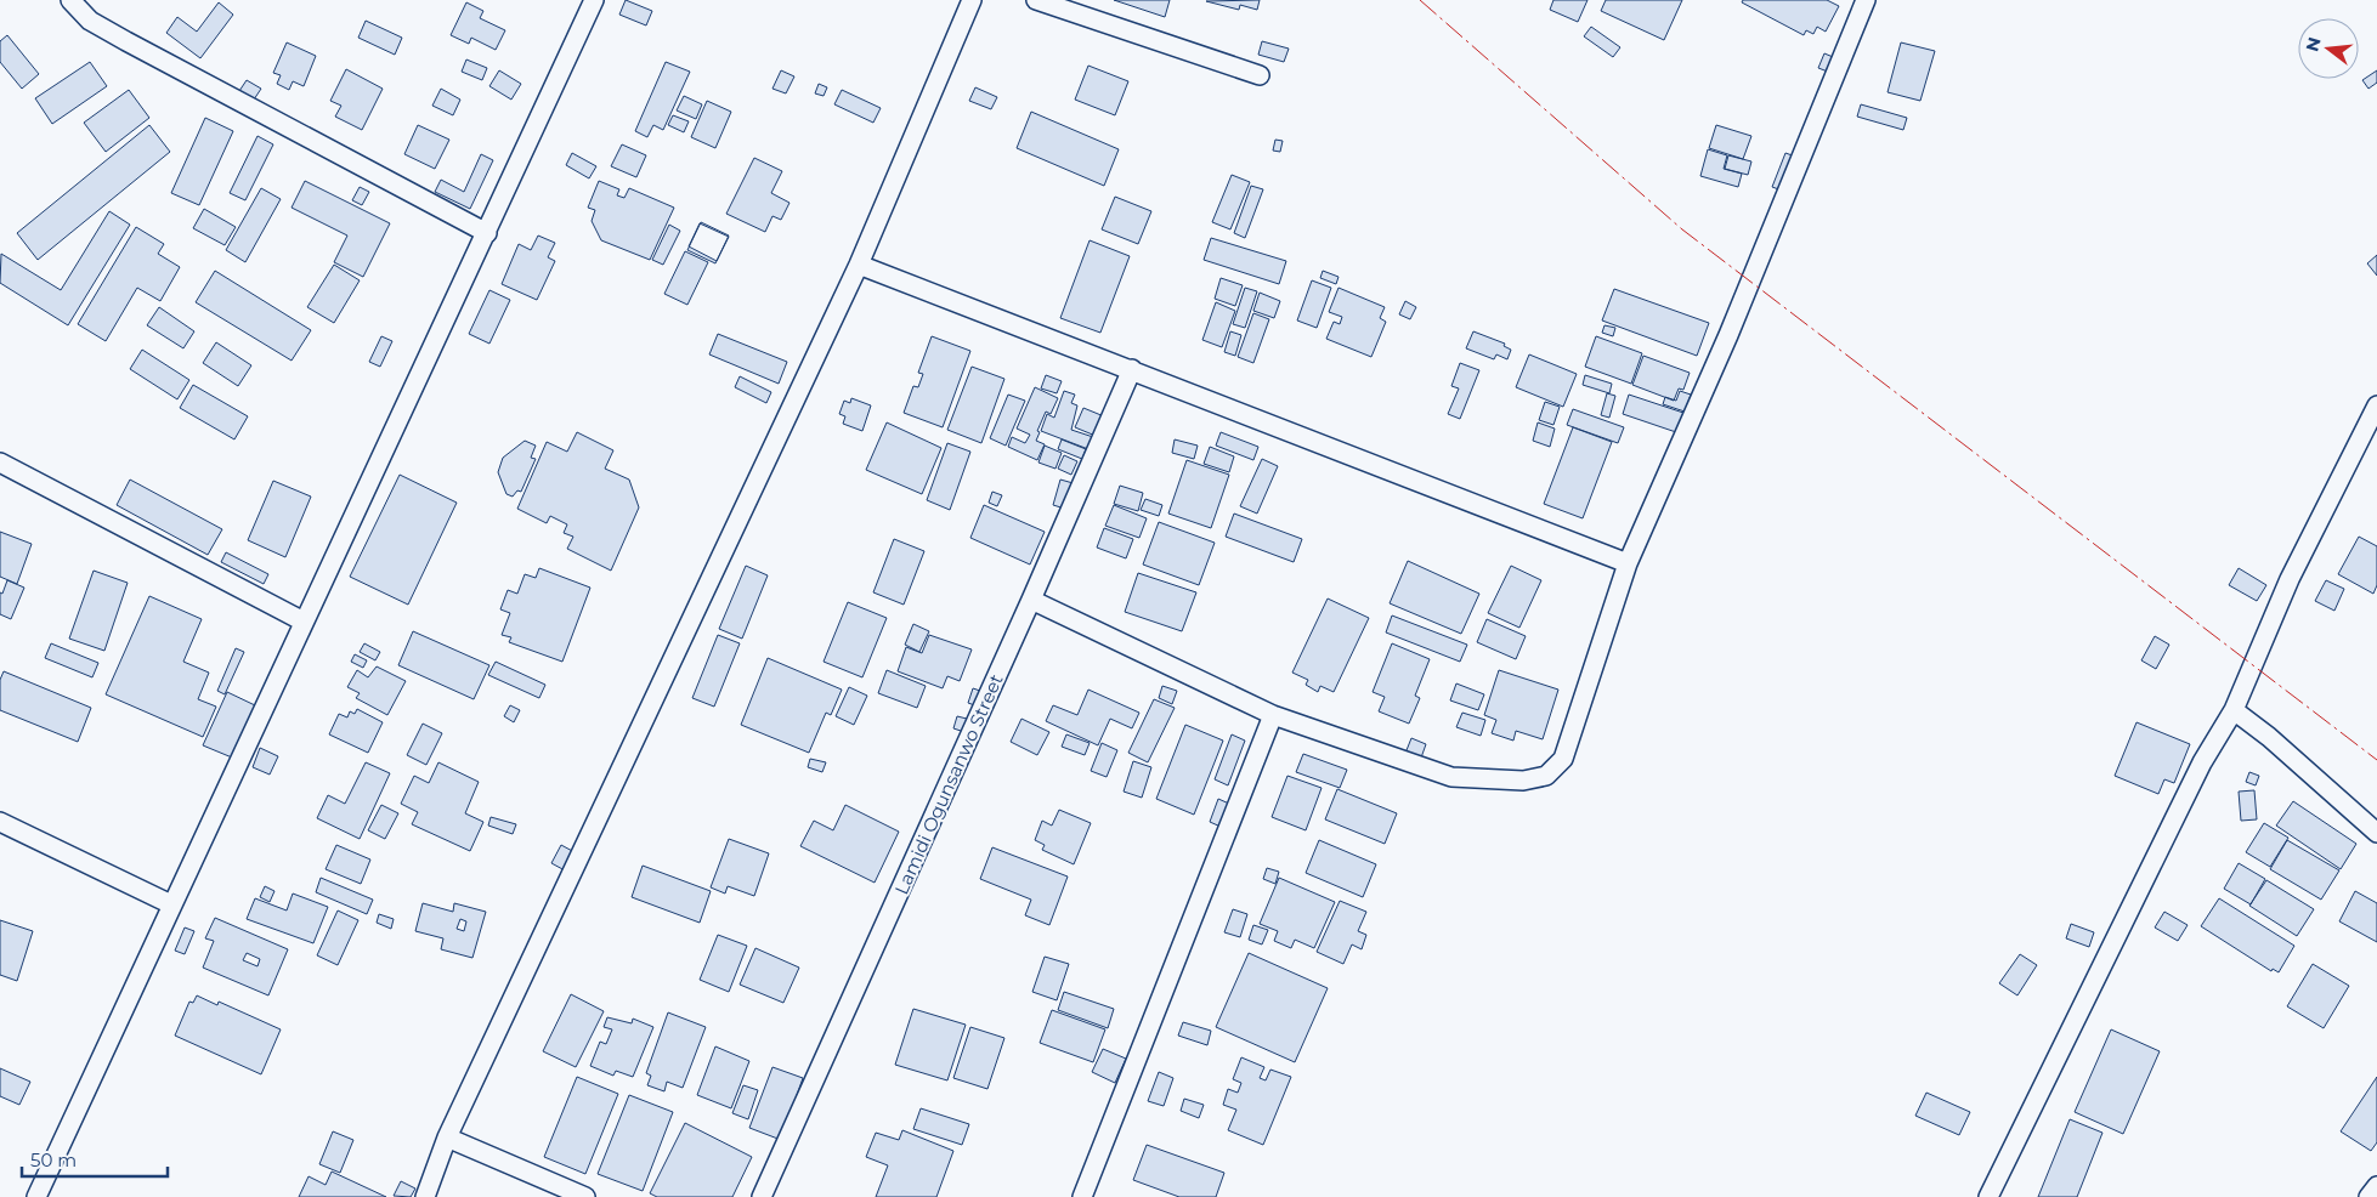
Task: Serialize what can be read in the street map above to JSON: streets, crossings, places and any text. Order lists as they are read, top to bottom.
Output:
{
  "streets": {
    "street": ["Lamidi Ogunsanwo Street"]
  },
  "scale_bar": "50 m",
  "north": "left"
}
